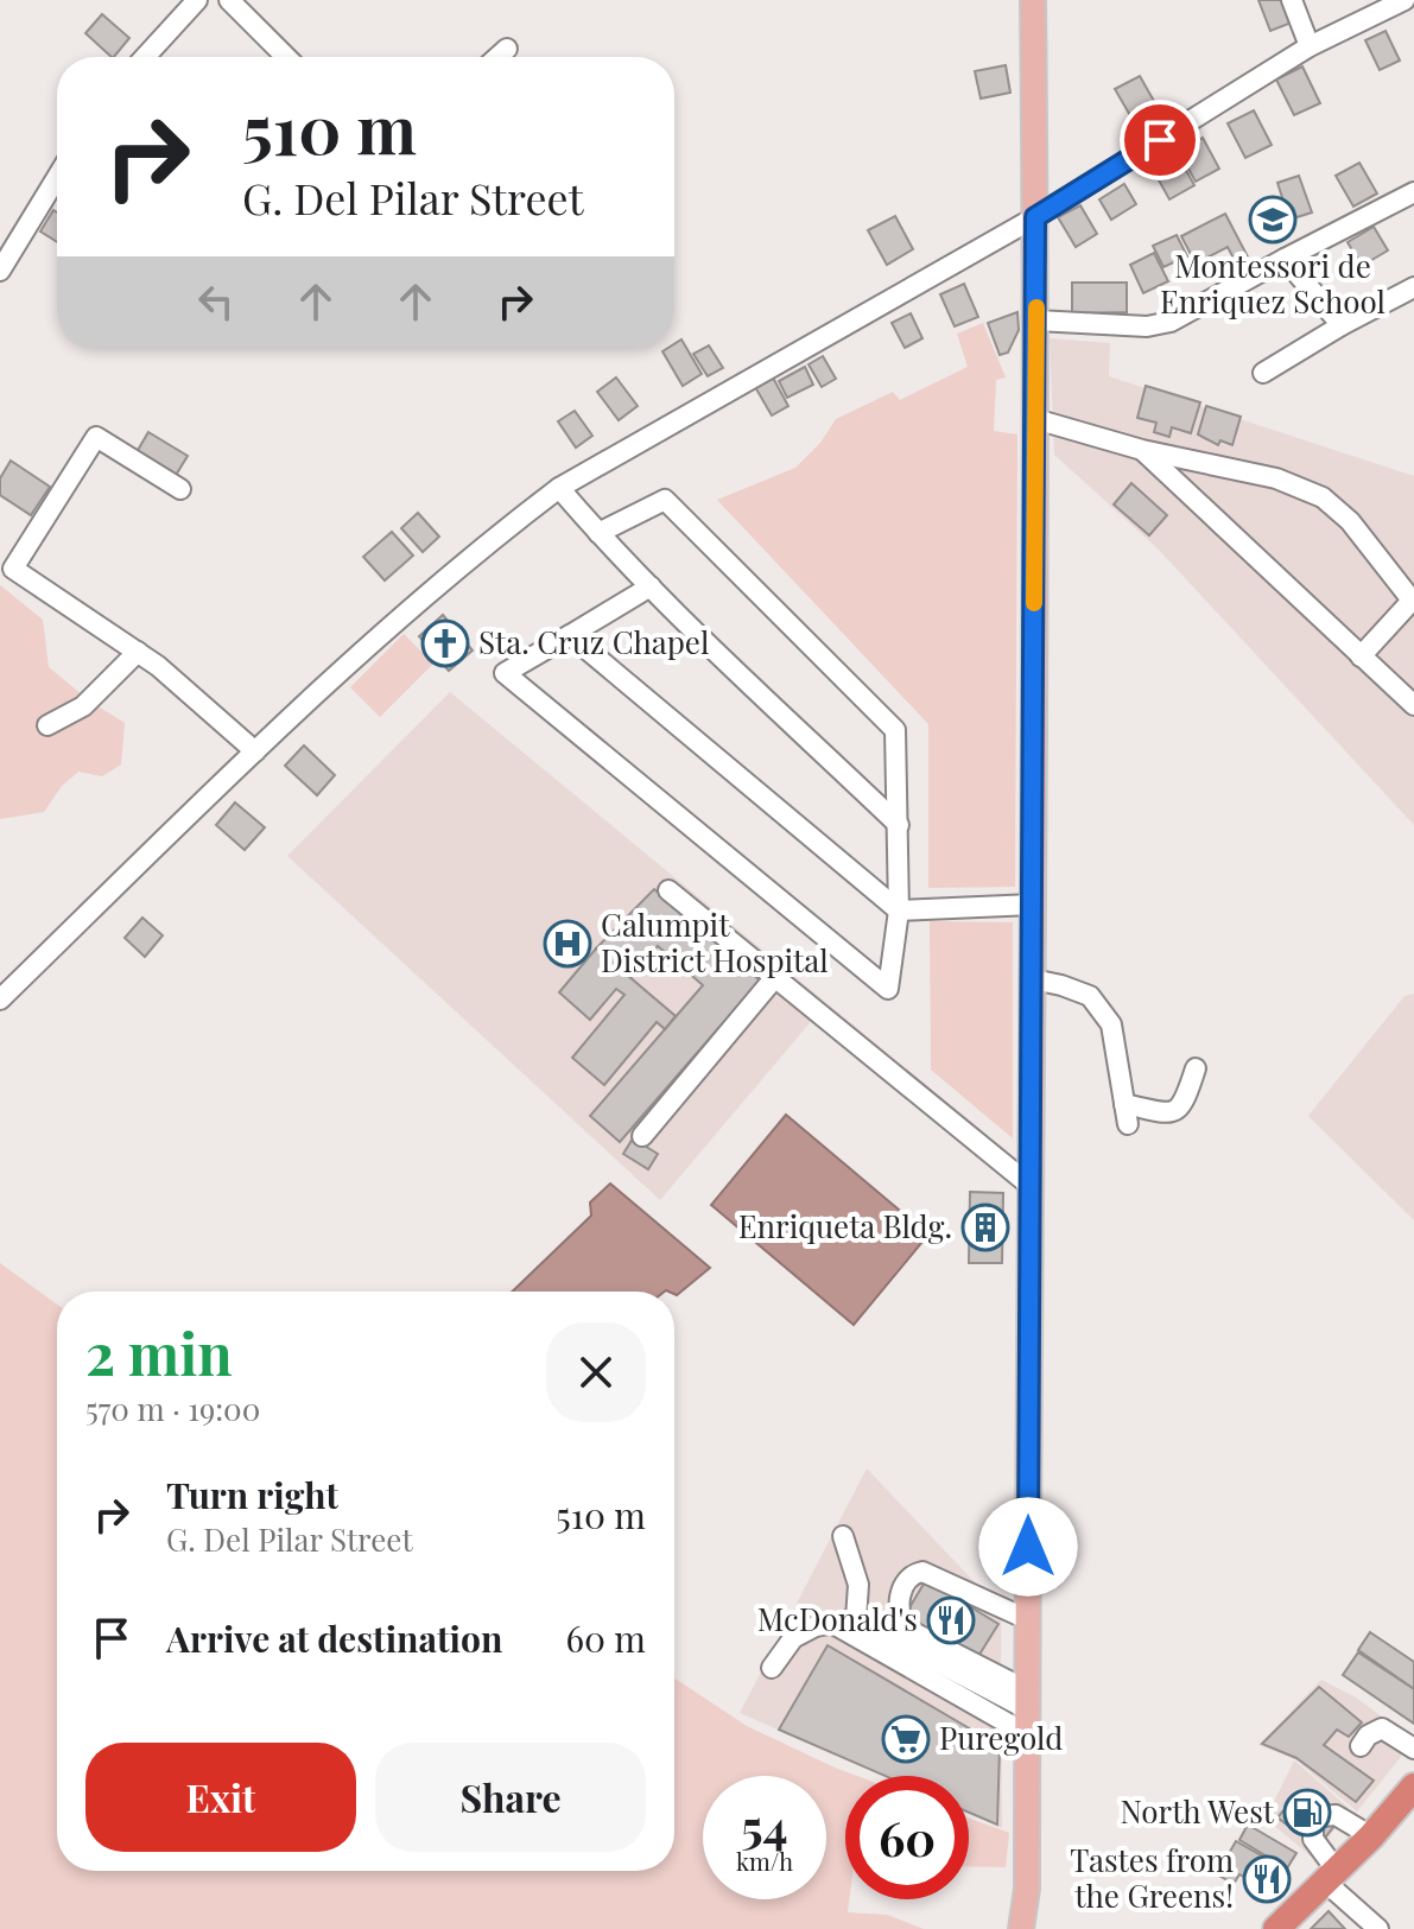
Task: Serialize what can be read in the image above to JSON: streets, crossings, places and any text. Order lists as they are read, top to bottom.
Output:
{
  "places": {
    "school or university": ["Montessori de Enriquez School"],
    "church": ["Sta. Cruz Chapel"],
    "hospital": ["Calumpit District Hospital"],
    "building": ["Enriqueta Bldg."],
    "restaurant": ["McDonald's", "Tastes from the Greens!"],
    "supermarket": ["Puregold"],
    "fuel station": ["North West"]
  },
  "page": {
    "turn": ["510 m", "G. Del Pilar Street"],
    "heading": ["2 min", "570 m · 19:00"],
    "list": [
      {
        "name": "Turn right",
        "note": "G. Del Pilar Street",
        "value": "510 m"
      },
      {
        "name": "Arrive at destination",
        "value": "60 m"
      }
    ],
    "buttons": ["Exit", "Share"],
    "speed": "54 km/h",
    "limit": "60"
  }
}
